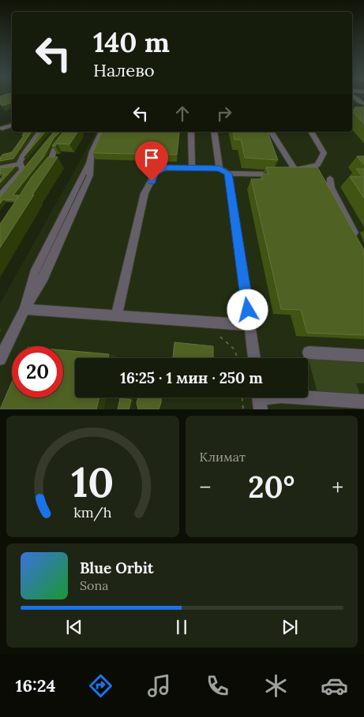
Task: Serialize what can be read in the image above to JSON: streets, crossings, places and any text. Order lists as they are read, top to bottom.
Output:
{
  "page": {
    "turn": ["140 m", "Налево"],
    "limit": "20",
    "trip": "16:25 · 1 мин · 250 m",
    "tile": "Климат",
    "heat": ["−", "20°", "+"],
    "song": ["Blue Orbit", "Sona"],
    "tabs": "16:24",
    "gauge": ["10", "km/h"]
  }
}
